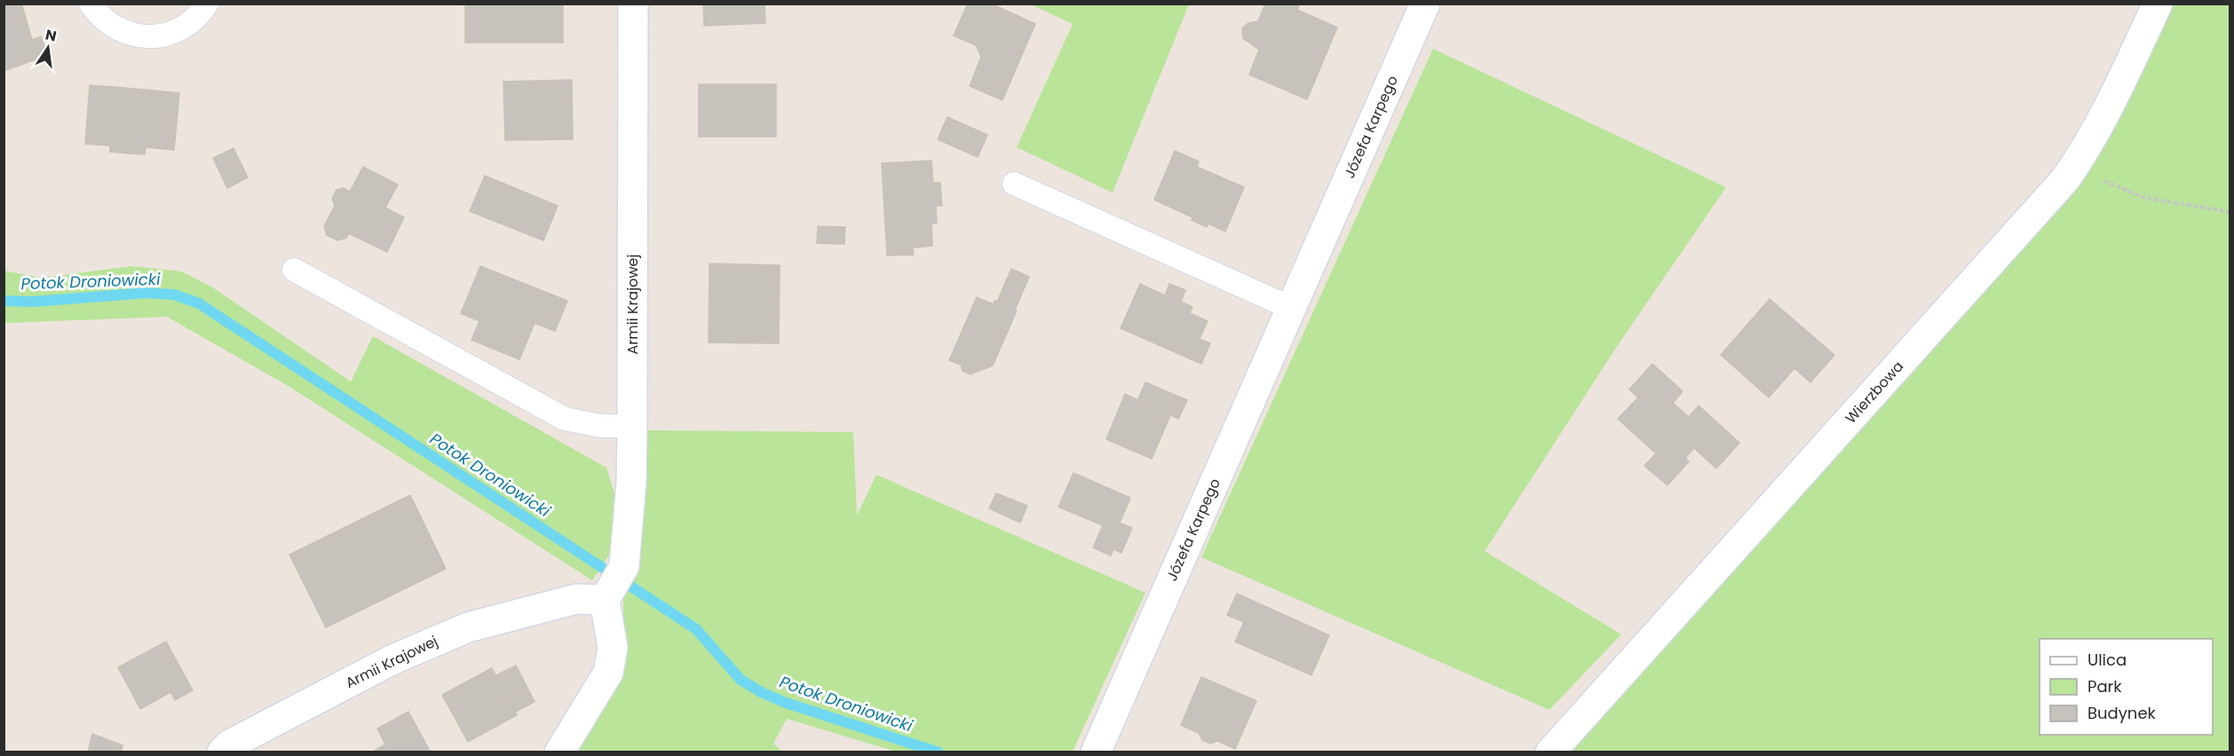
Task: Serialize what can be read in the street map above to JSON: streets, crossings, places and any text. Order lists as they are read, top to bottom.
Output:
{
  "streets": {
    "street": ["Józefa Karpego", "Armii Krajowej", "Wierzbowa"]
  },
  "water": ["Potok Droniowicki"],
  "legend": ["Ulica", "Park", "Budynek"],
  "north": "top"
}
